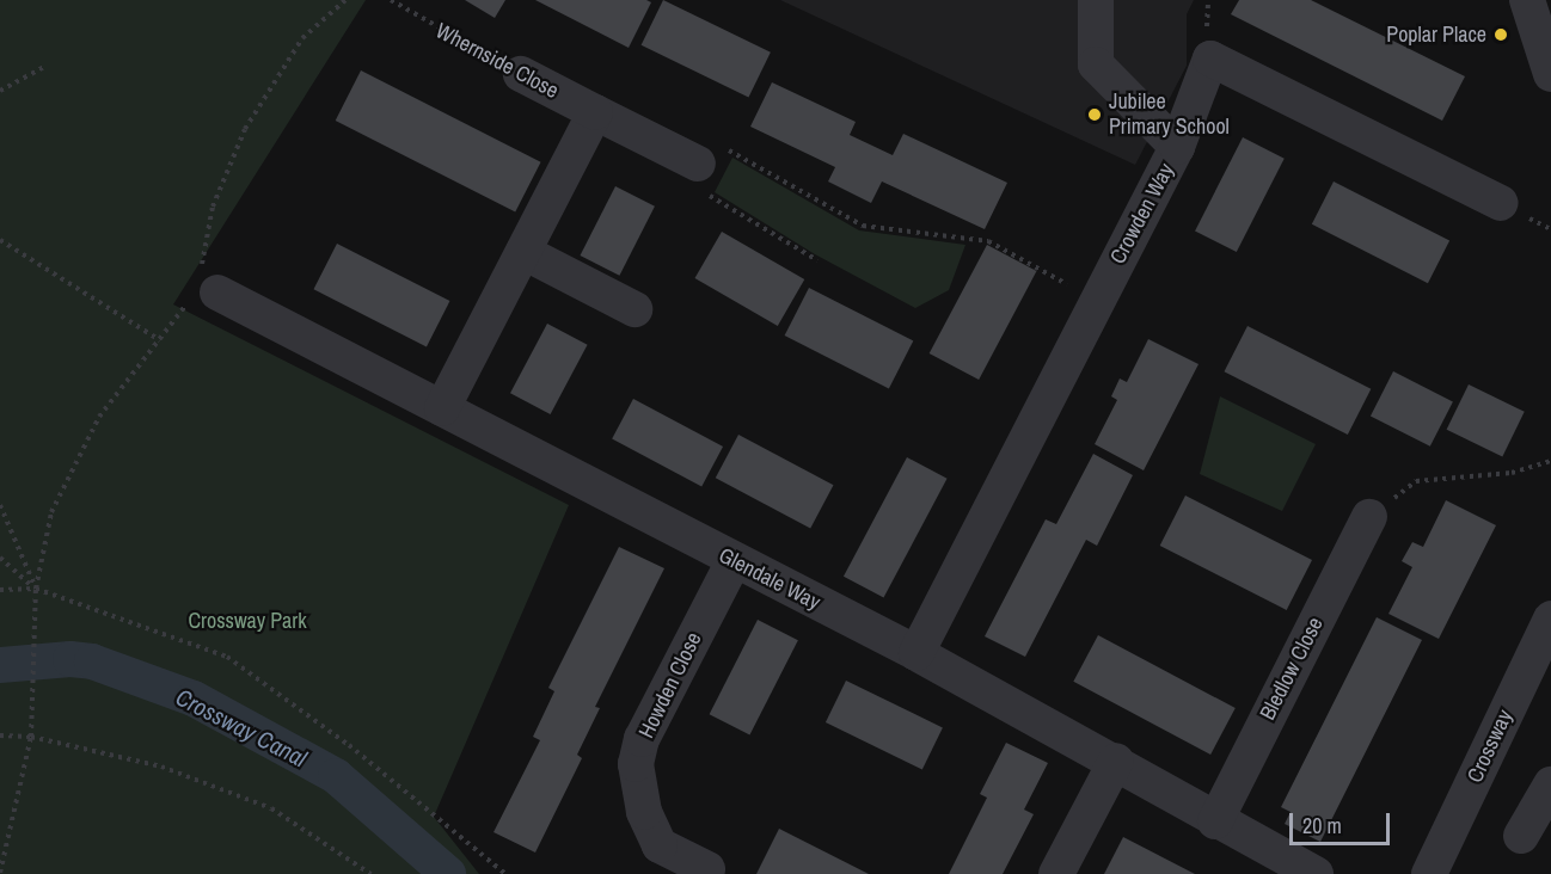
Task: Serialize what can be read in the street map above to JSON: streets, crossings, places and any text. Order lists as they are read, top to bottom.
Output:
{
  "streets": {
    "street": [
      "Whernside Close",
      "Crowden Way",
      "Glendale Way",
      "Bledlow Close",
      "Howden Close",
      "Crossway"
    ]
  },
  "crossings": [
    ["Crowden Way", "Glendale Way"],
    ["Glendale Way", "Bledlow Close"],
    ["Glendale Way", "Howden Close"]
  ],
  "water": ["Crossway Canal"],
  "parks": ["Crossway Park"],
  "places": ["Poplar Place", "Jubilee Primary School"],
  "scale_bar": "20 m"
}
